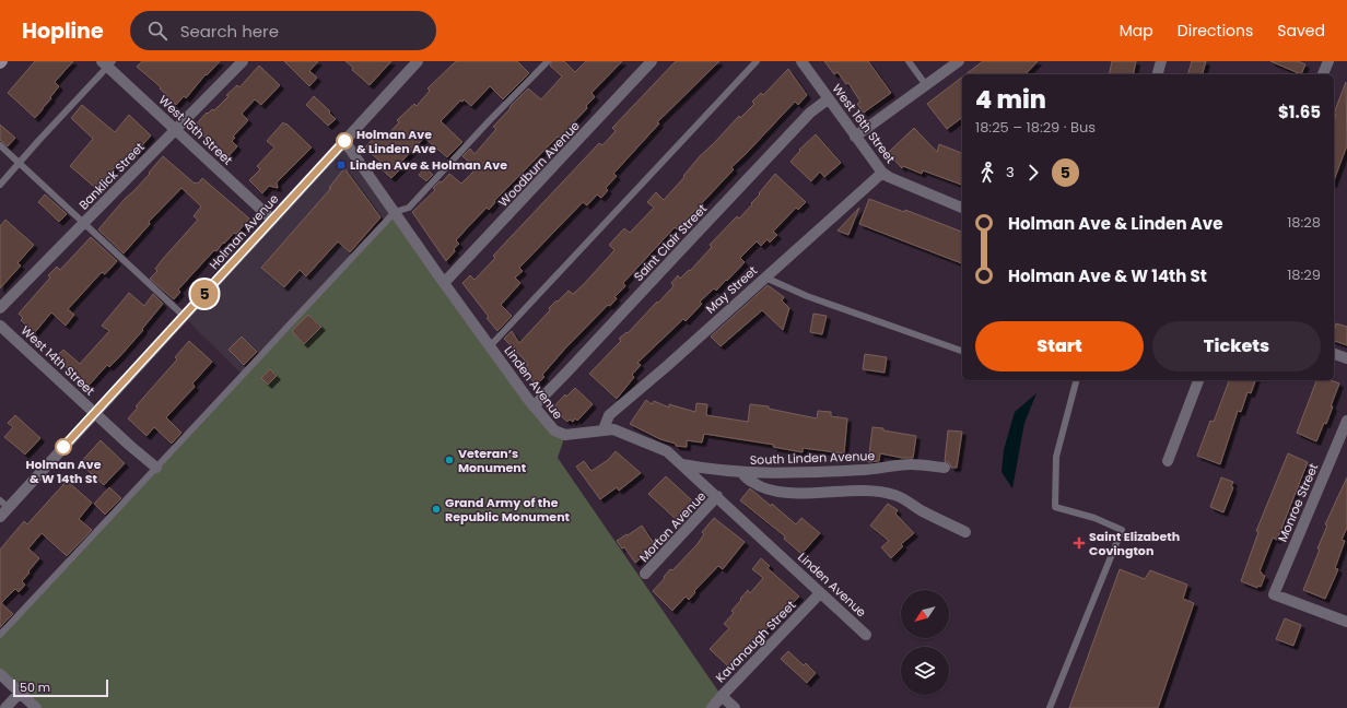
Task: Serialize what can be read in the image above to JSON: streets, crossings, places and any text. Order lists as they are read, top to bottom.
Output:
{
  "streets": {
    "street": [
      "West 16th Street",
      "West 15th Street",
      "Woodburn Avenue",
      "Banklick Street",
      "Holman Avenue",
      "Saint Clair Street",
      "May Street",
      "West 14th Street",
      "Linden Avenue",
      "South Linden Avenue",
      "Monroe Street",
      "Morton Avenue",
      "Kavanaugh Street"
    ]
  },
  "crossings": [
    ["West 16th Street", "Saint Clair Street"],
    ["West 16th Street", "May Street"],
    ["West 15th Street", "Banklick Street"],
    ["West 15th Street", "Holman Avenue"],
    ["Woodburn Avenue", "Linden Avenue"],
    ["Holman Avenue", "West 14th Street"],
    ["Holman Avenue", "Linden Avenue"],
    ["Saint Clair Street", "Linden Avenue"],
    ["May Street", "Linden Avenue"],
    ["Linden Avenue", "South Linden Avenue"],
    ["Linden Avenue", "Morton Avenue"],
    ["Linden Avenue", "Kavanaugh Street"]
  ],
  "places": {
    "other": [
      "Holman Ave & Linden Ave",
      "Holman Ave & W 14th St",
      "Veteran’s Monument",
      "Grand Army of the Republic Monument"
    ],
    "transit": ["Linden Ave & Holman Ave"],
    "health": ["Saint Elizabeth Covington"]
  },
  "lines": ["bus line 5"],
  "scale_bar": "50 m",
  "north": "bottom left",
  "page": {
    "header": "Hopline",
    "search": "Search here",
    "nav": ["Map", "Directions", "Saved"],
    "on_map": "5",
    "heading": ["4 min", "18:25 – 18:29 · Bus", "$1.65"],
    "legs": ["3", "5"],
    "list": [
      {
        "name": "Holman Ave & Linden Ave",
        "value": "18:28"
      },
      {
        "name": "Holman Ave & W 14th St",
        "value": "18:29"
      }
    ],
    "buttons": ["Start", "Tickets"],
    "scale": "50 m"
  }
}
